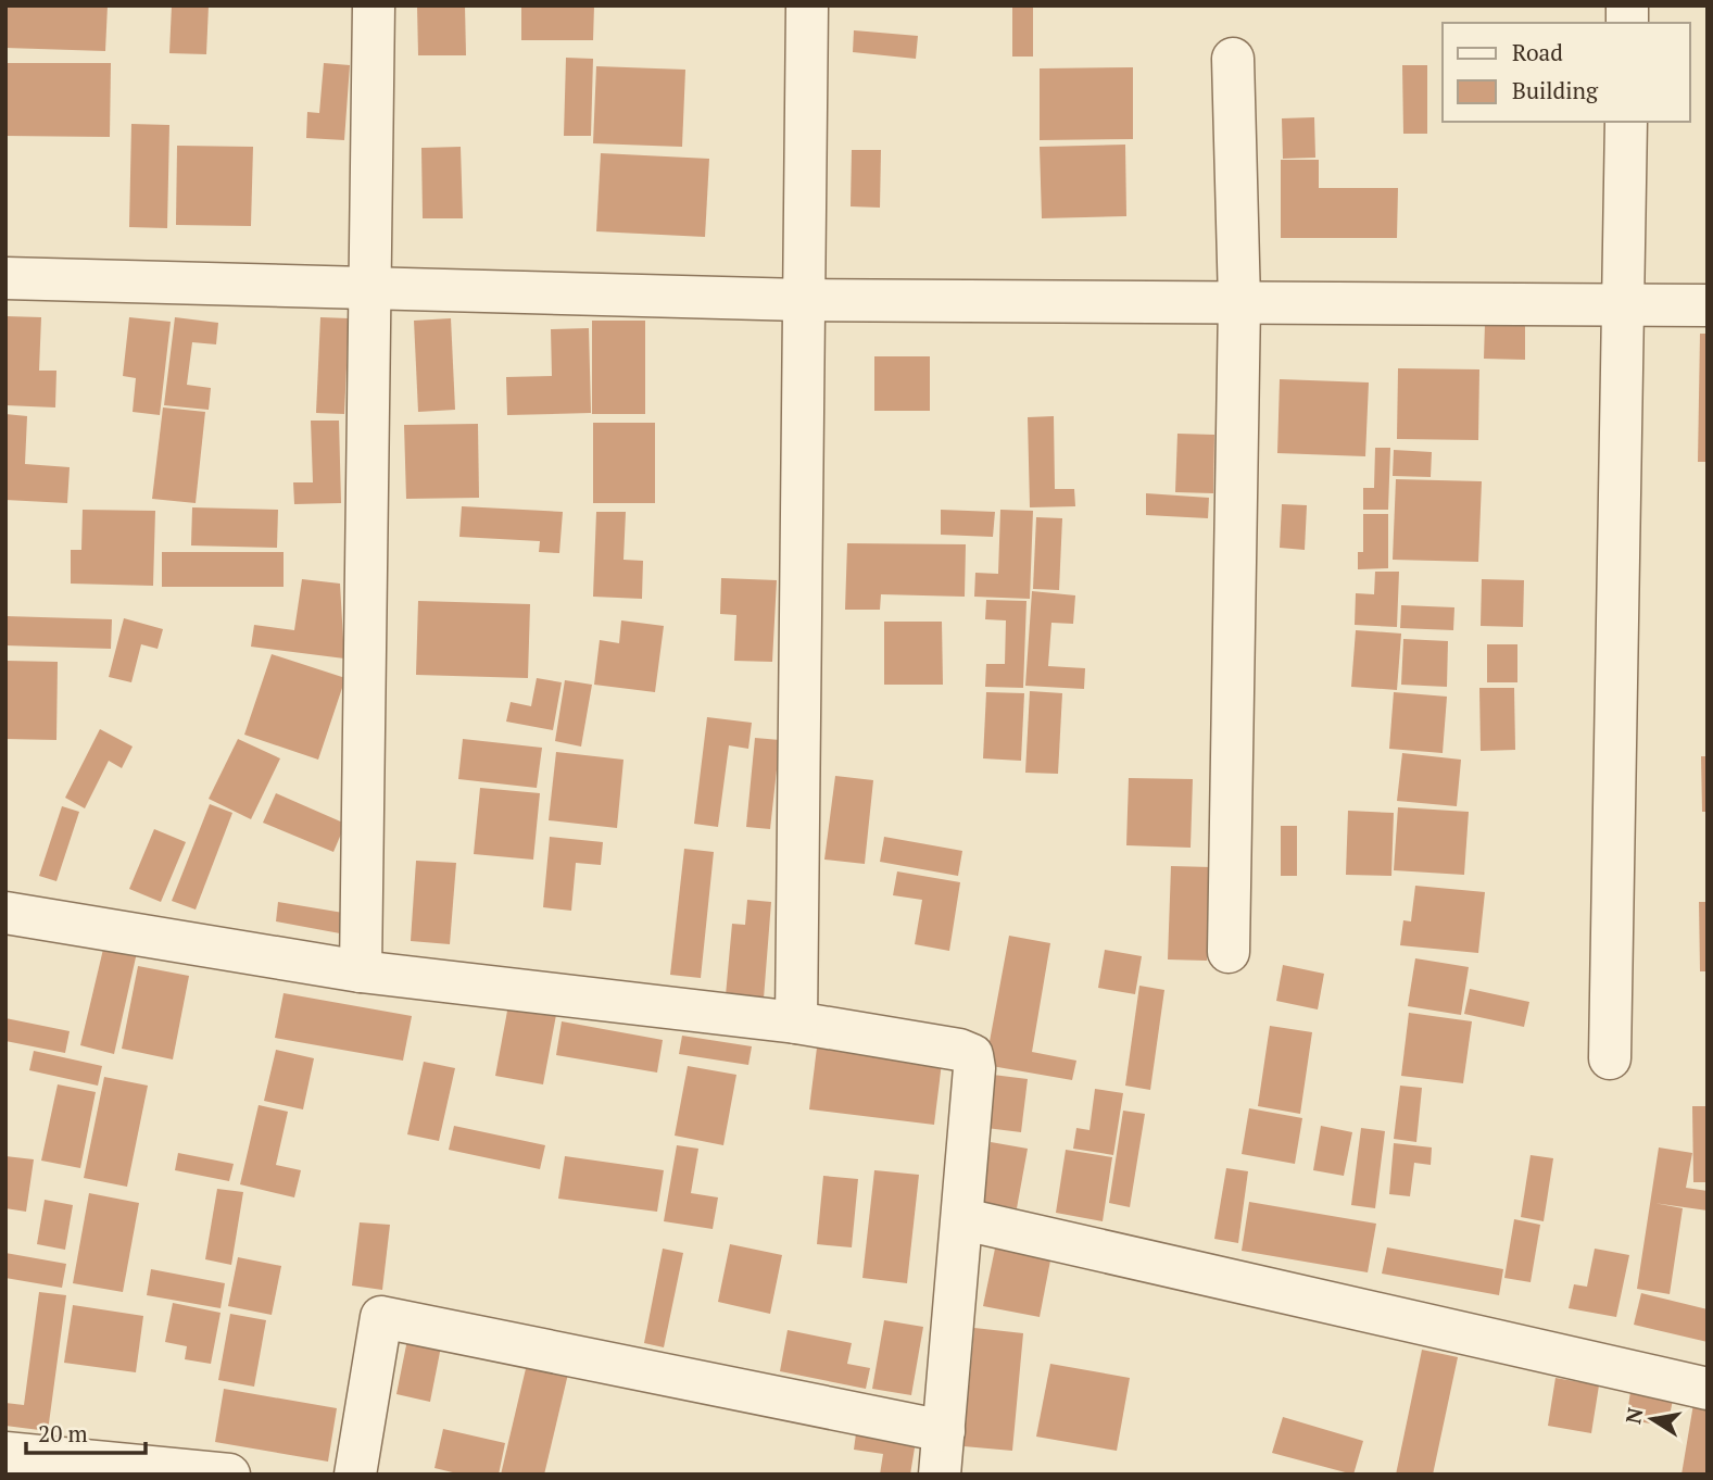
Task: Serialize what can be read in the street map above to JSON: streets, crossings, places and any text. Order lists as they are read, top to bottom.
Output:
{
  "legend": ["Road", "Building"],
  "scale_bar": "20 m",
  "north": "left"
}
